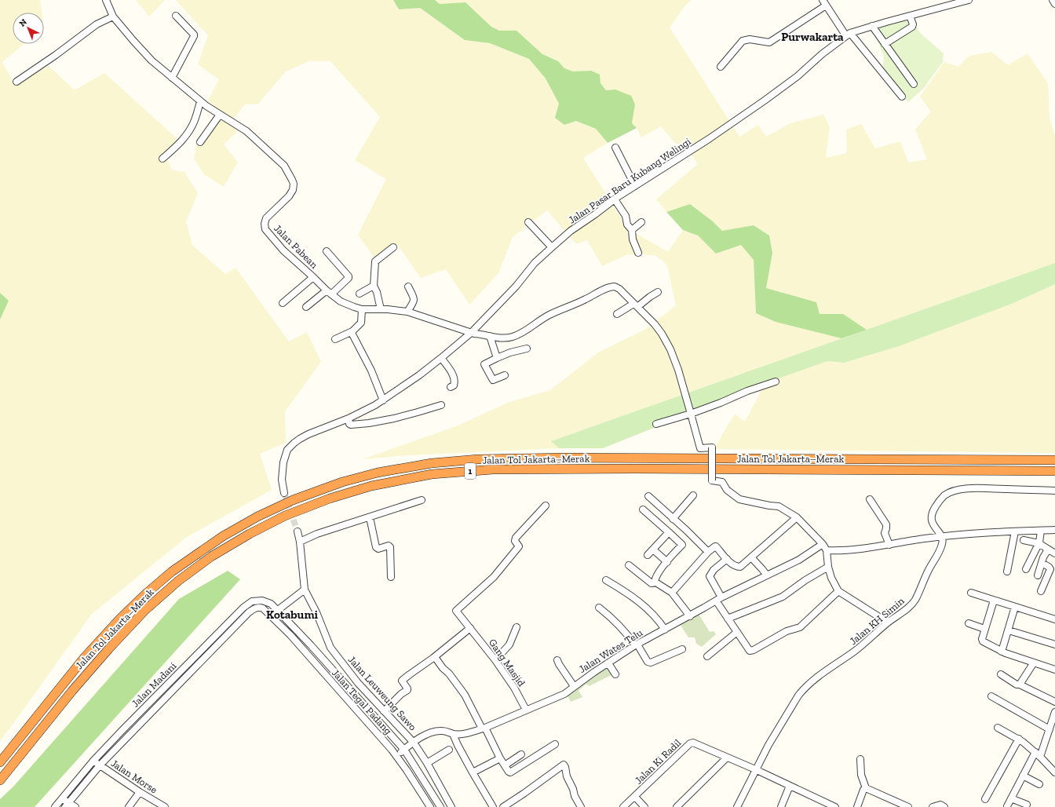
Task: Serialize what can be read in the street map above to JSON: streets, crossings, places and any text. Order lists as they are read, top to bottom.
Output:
{
  "streets": {
    "highway": ["Jalan Tol Jakarta–Merak", "1"],
    "street": [
      "Jalan Pasar Baru Kubang Welingi",
      "Jalan Pabean",
      "Jalan KH Simin",
      "Jalan Wates Telu",
      "Gang Masjid",
      "Jalan Madani",
      "Jalan Leuweung Sawo",
      "Jalan Tegal Padang",
      "Jalan Ki Radil",
      "Jalan Morse"
    ]
  },
  "crossings": [
    ["Jalan Pasar Baru Kubang Welingi", "Jalan Pabean"],
    ["Jalan Wates Telu", "Gang Masjid"],
    ["Jalan Wates Telu", "Jalan Leuweung Sawo"],
    ["Jalan Wates Telu", "Jalan Tegal Padang"],
    ["Jalan Madani", "Jalan Morse"]
  ],
  "districts": ["Purwakarta", "Kotabumi"],
  "north": "top left"
}
